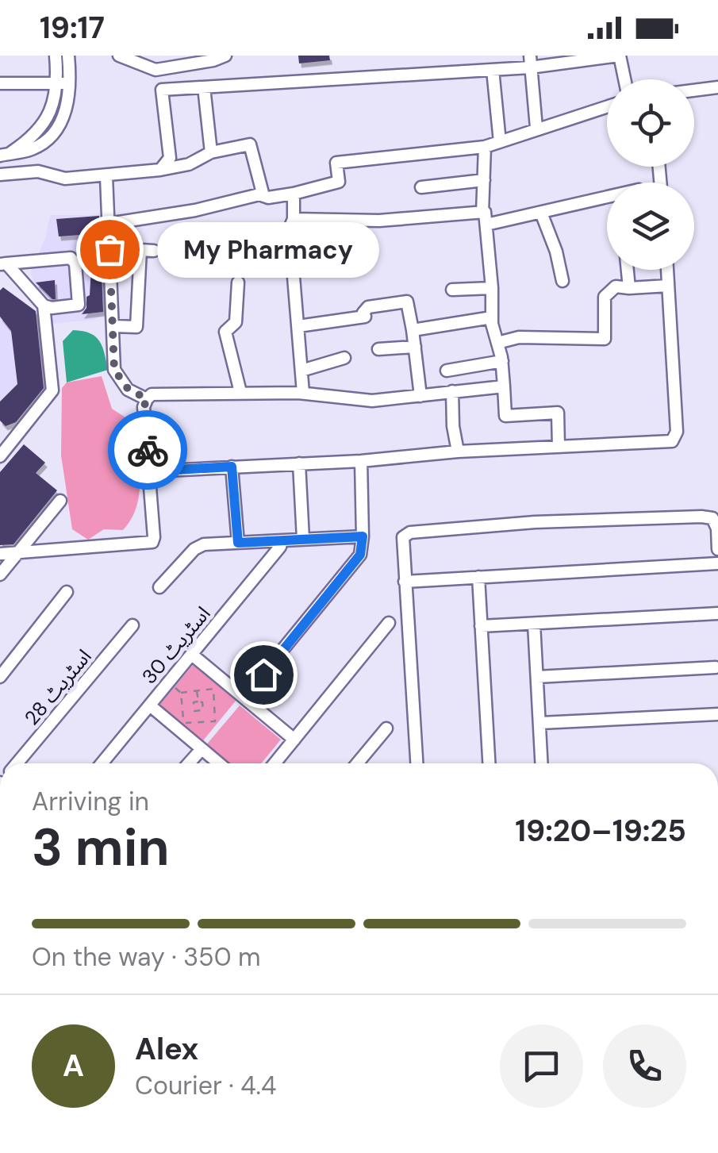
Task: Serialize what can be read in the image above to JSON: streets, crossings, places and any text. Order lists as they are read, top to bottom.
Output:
{
  "streets": {
    "street": ["اسٹریٹ 30", "اسٹریٹ 28"]
  },
  "places": ["My Pharmacy"],
  "page": {
    "status": "19:17",
    "bubble": "My Pharmacy",
    "heading": ["3 min", "Arriving in", "19:20–19:25"],
    "panel": ["Alex", "Courier · 4.4"],
    "bar": "On the way · 350 m",
    "round": "A"
  }
}
